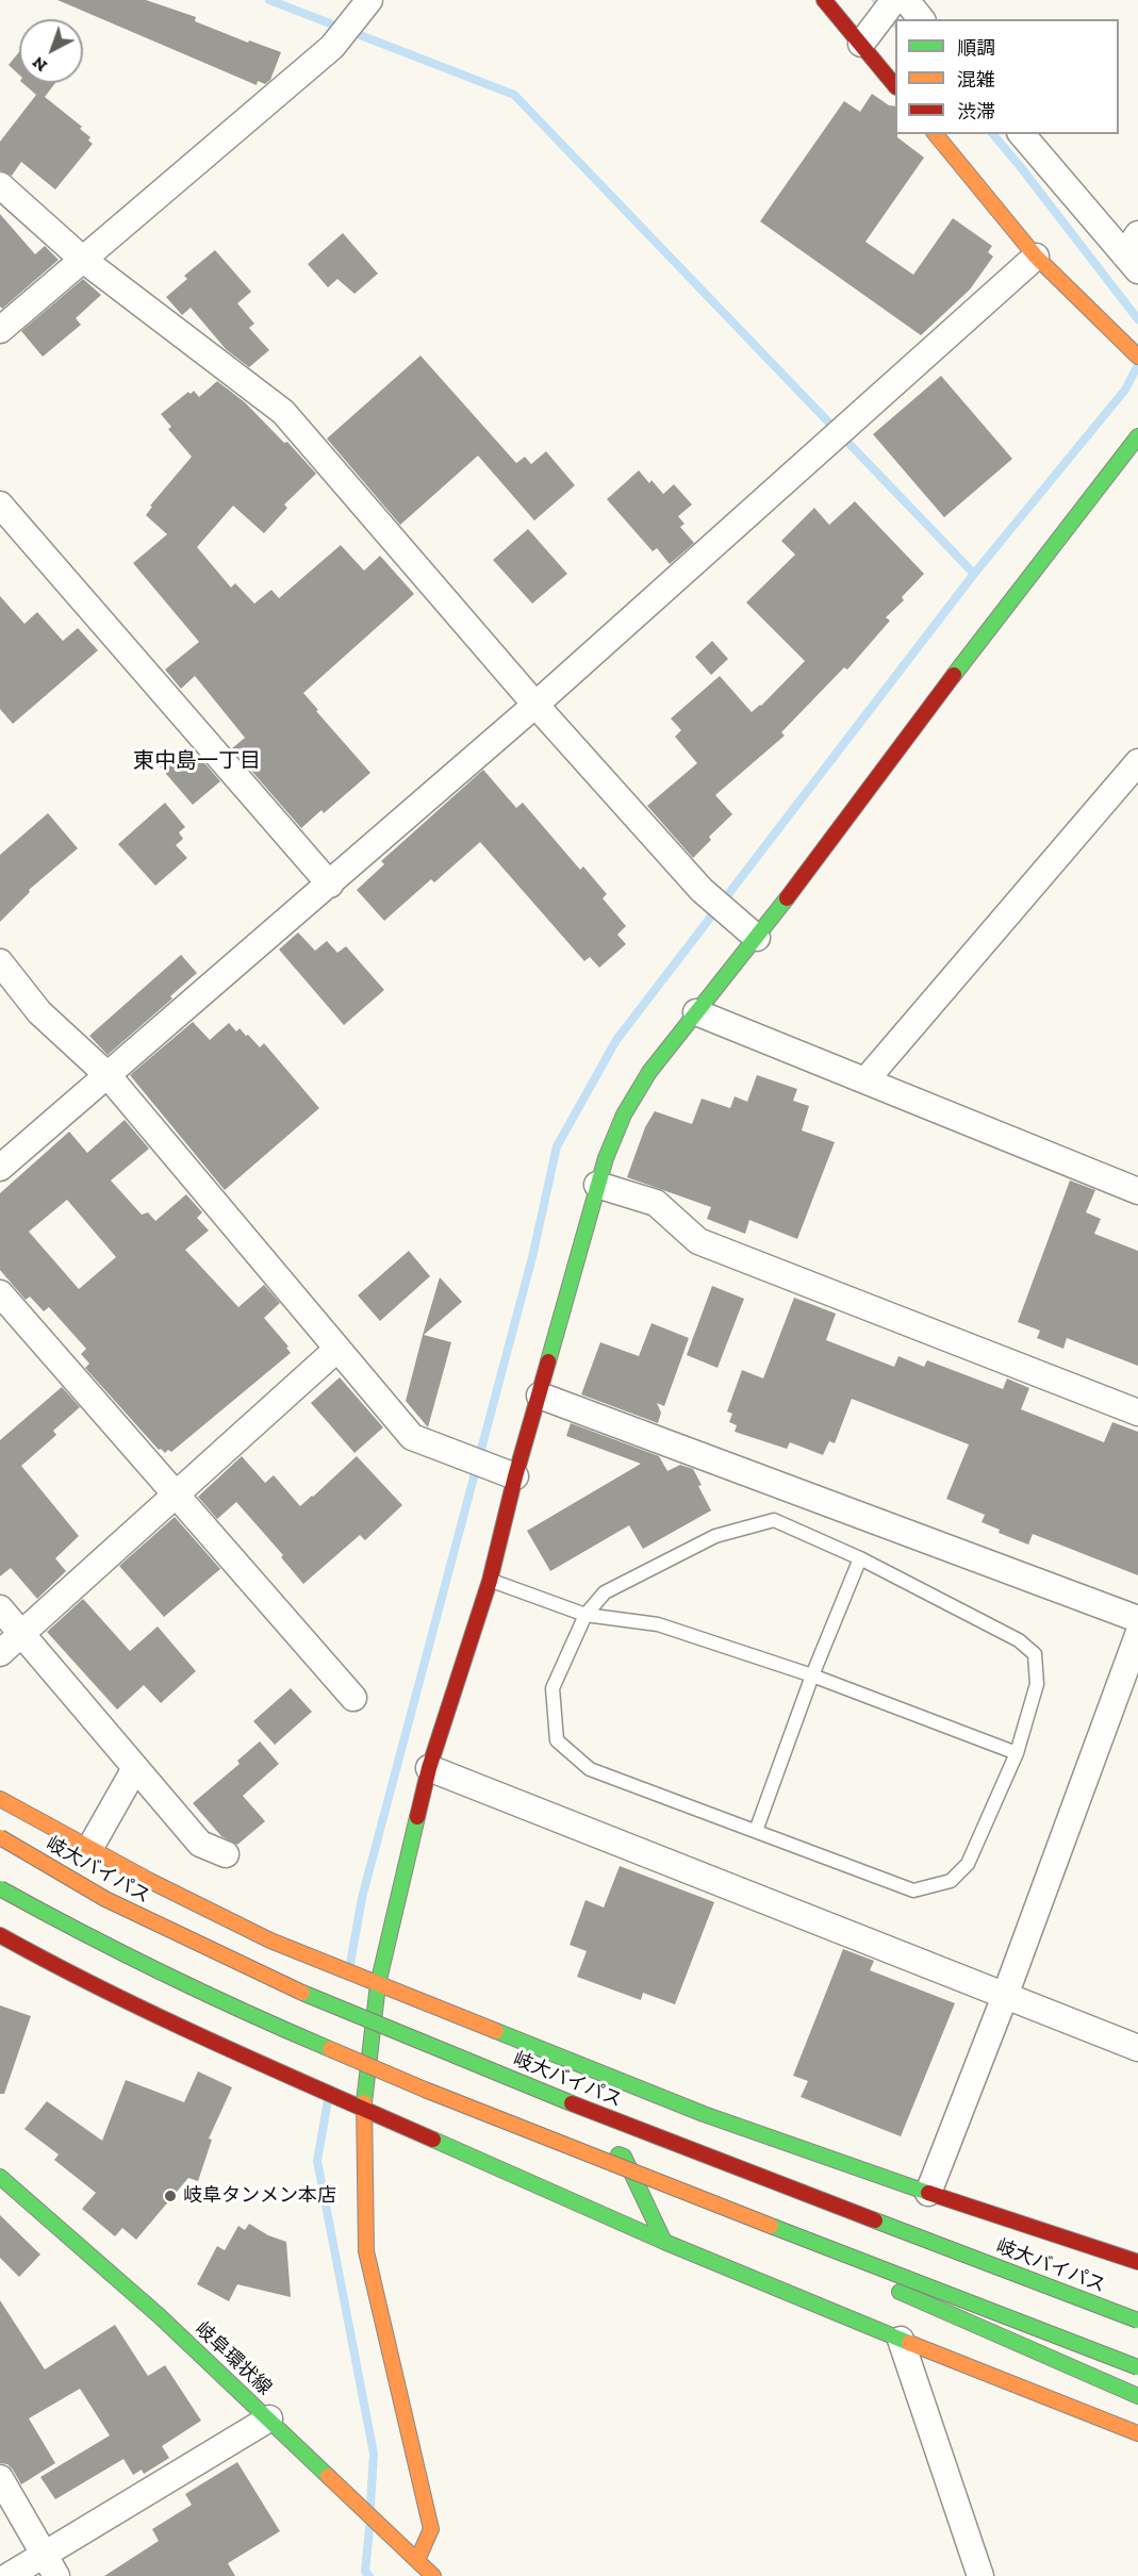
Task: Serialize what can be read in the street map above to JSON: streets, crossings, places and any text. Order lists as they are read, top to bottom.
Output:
{
  "streets": {
    "main road": ["岐大バイパス", "岐阜環状線"]
  },
  "districts": ["東中島一丁目"],
  "places": ["岐阜タンメン本店"],
  "legend": ["順調", "混雑", "渋滞"],
  "north": "bottom left"
}
